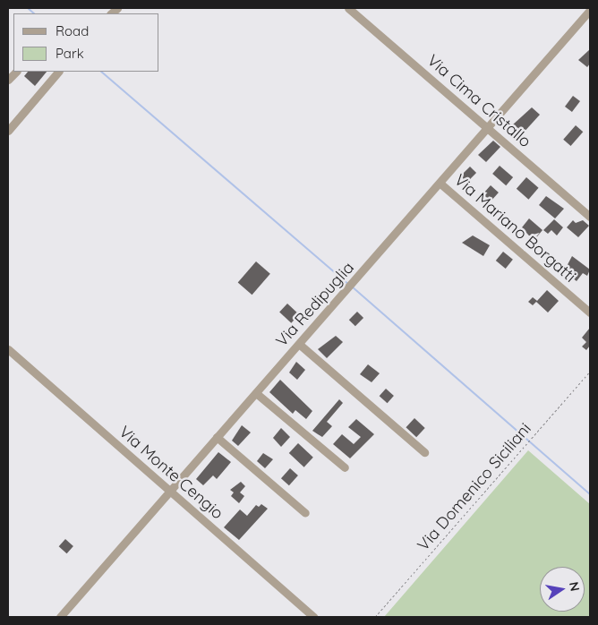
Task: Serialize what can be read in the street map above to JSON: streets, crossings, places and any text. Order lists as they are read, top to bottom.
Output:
{
  "streets": {
    "street": [
      "Via Cima Cristallo",
      "Via Mariano Borgatti",
      "Via Redipuglia",
      "Via Monte Cengio"
    ],
    "path": ["Via Domenico Siciliani"]
  },
  "crossings": [
    ["Via Cima Cristallo", "Via Redipuglia"],
    ["Via Mariano Borgatti", "Via Redipuglia"],
    ["Via Redipuglia", "Via Monte Cengio"]
  ],
  "legend": ["Road", "Park"],
  "north": "right"
}
